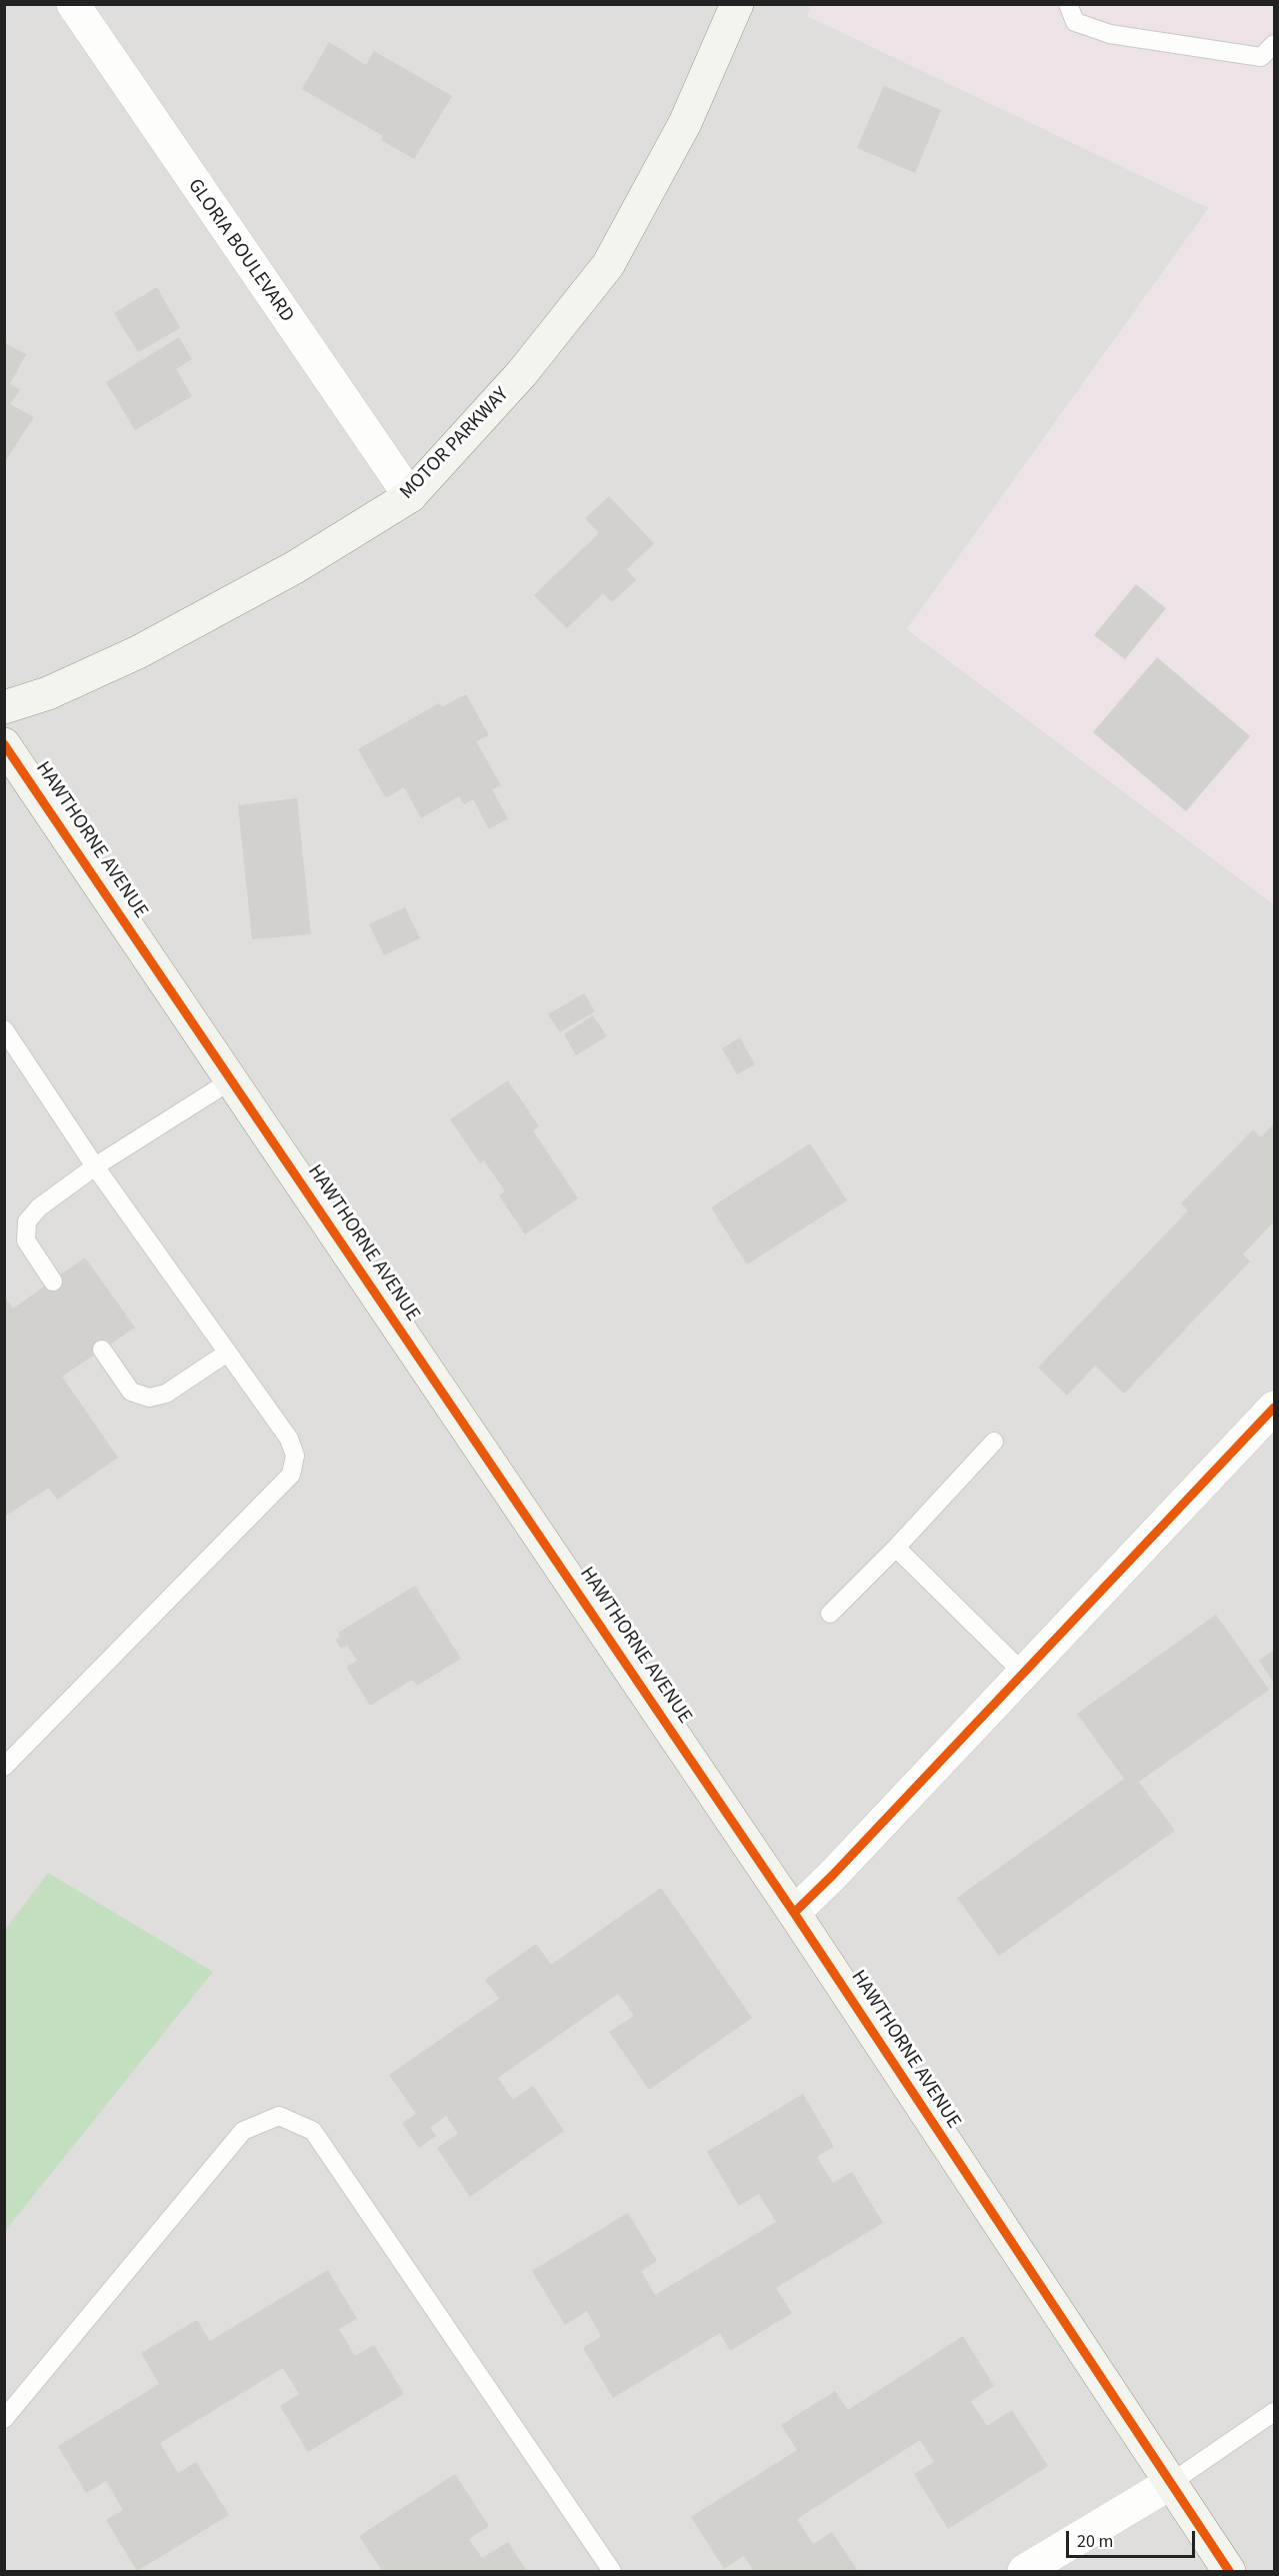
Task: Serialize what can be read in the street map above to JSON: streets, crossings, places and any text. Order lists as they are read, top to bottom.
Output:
{
  "streets": {
    "street": ["GLORIA BOULEVARD", "MOTOR PARKWAY", "HAWTHORNE AVENUE"]
  },
  "crossings": [
    ["GLORIA BOULEVARD", "MOTOR PARKWAY"]
  ],
  "scale_bar": "20 m"
}
